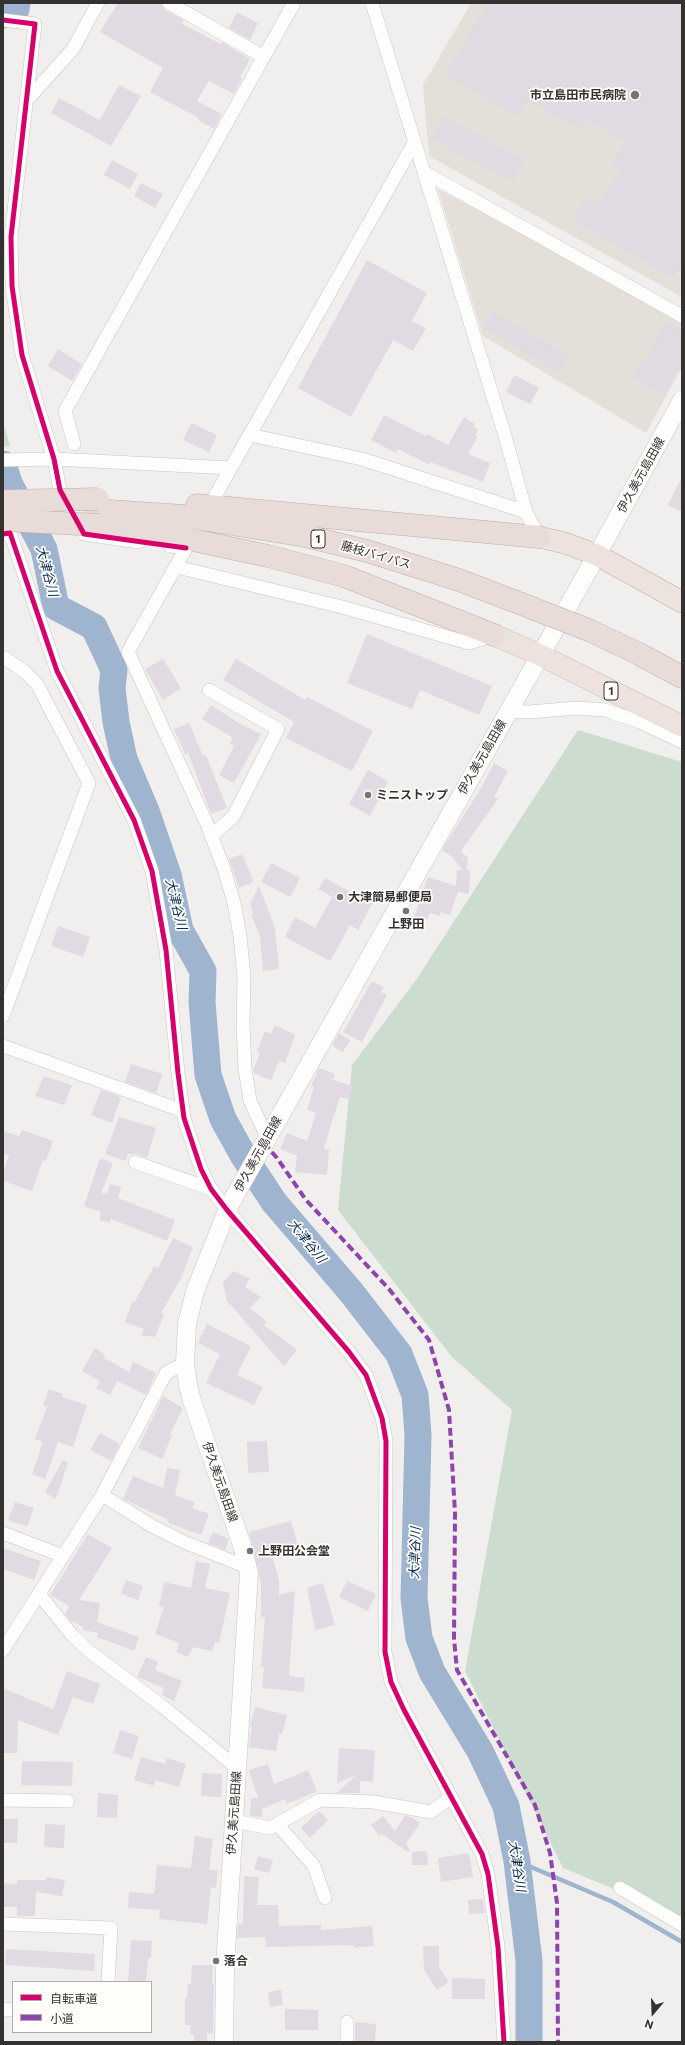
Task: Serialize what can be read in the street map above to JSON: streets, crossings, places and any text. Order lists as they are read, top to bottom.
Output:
{
  "streets": {
    "highway": ["1", "藤枝バイパス"],
    "main road": ["伊久美元島田線"]
  },
  "crossings": [
    ["伊久美元島田線", "1"],
    ["1", "藤枝バイパス"]
  ],
  "water": ["大津谷川"],
  "places": [
    "市立島田市民病院",
    "ミニストップ",
    "大津簡易郵便局",
    "上野田",
    "上野田公会堂",
    "落合"
  ],
  "legend": ["自転車道", "小道"],
  "north": "bottom"
}
